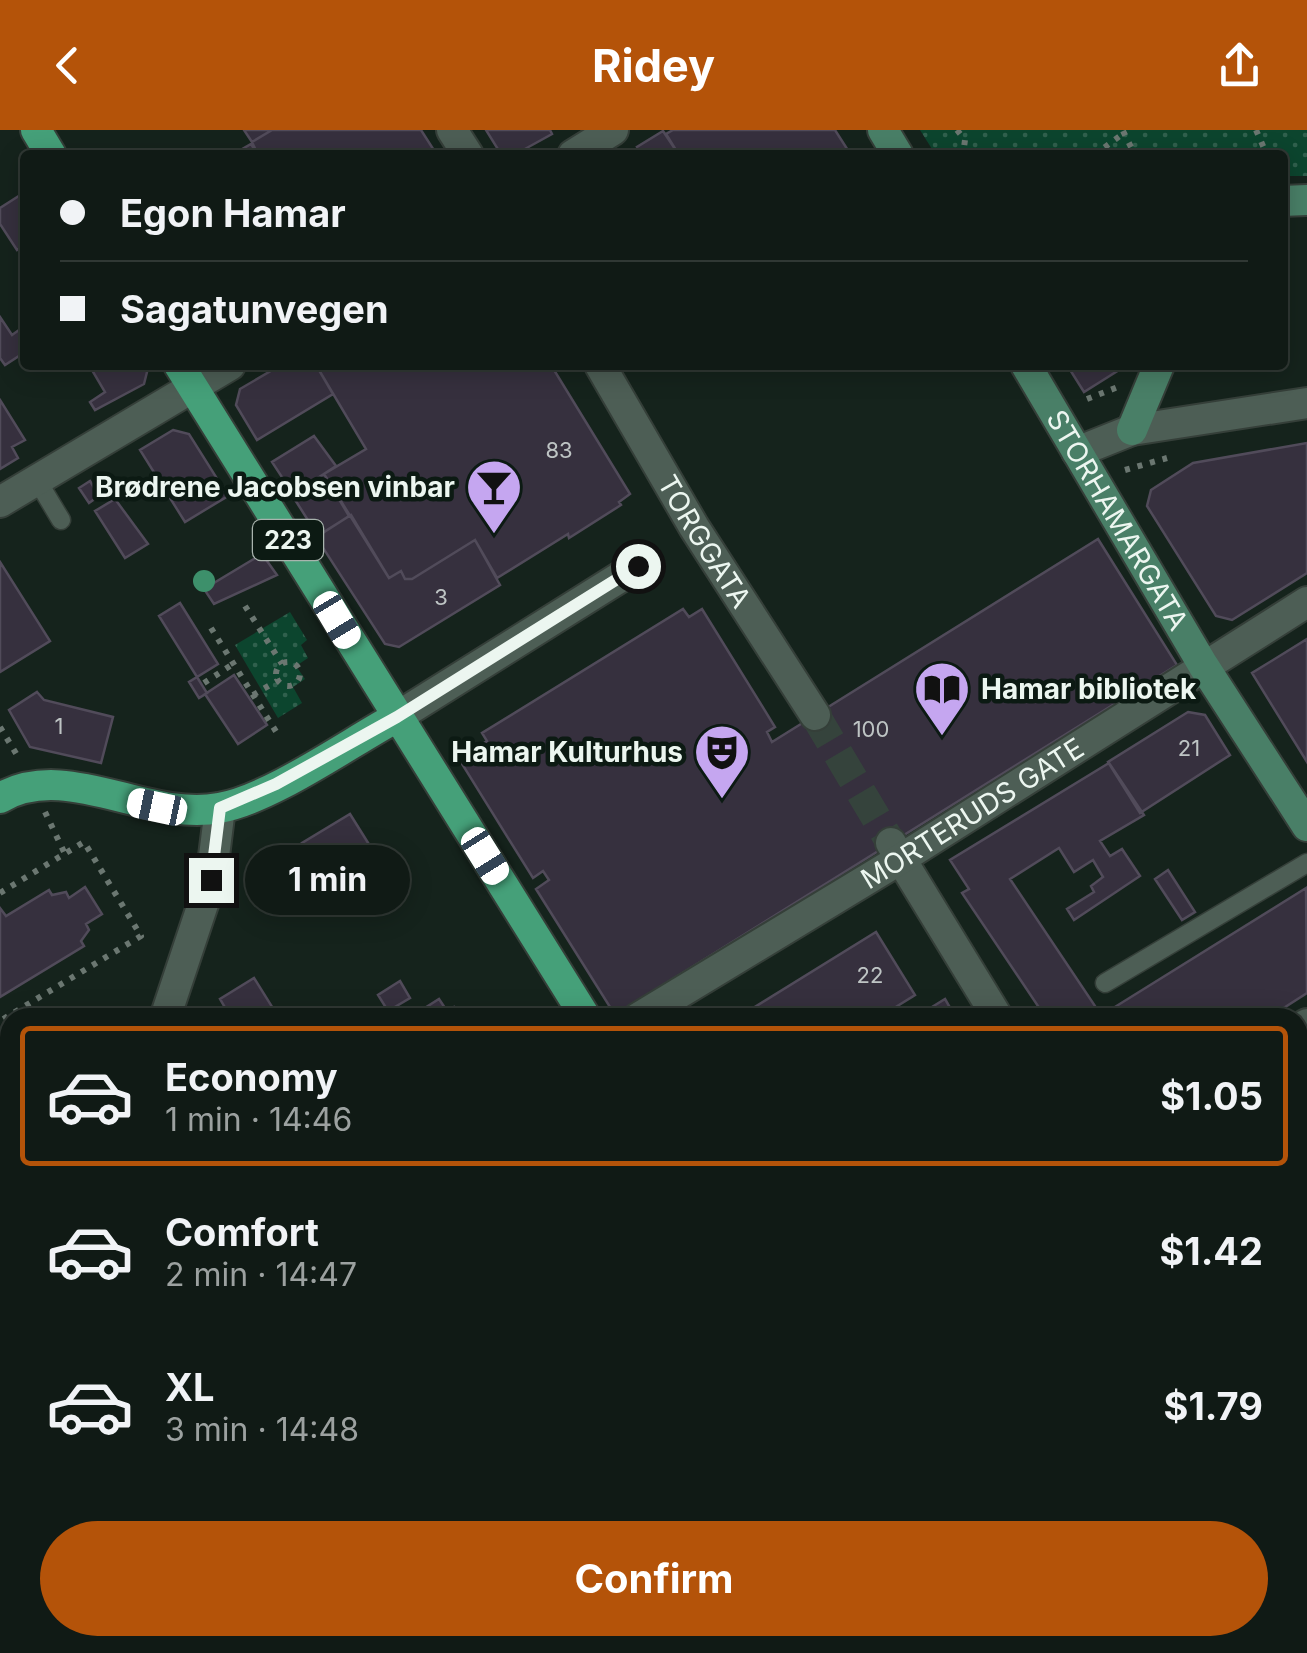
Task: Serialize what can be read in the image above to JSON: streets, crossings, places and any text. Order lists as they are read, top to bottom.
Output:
{
  "streets": {
    "main road": ["STORHAMARGATA", "223"],
    "street": ["TORGGATA", "MORTERUDS GATE"]
  },
  "crossings": [
    ["STORHAMARGATA", "MORTERUDS GATE"]
  ],
  "places": {
    "bar": ["Brødrene Jacobsen vinbar"],
    "library": ["Hamar bibliotek"],
    "theatre": ["Hamar Kulturhus"]
  },
  "house_numbers": [
    "83",
    "3",
    "1",
    "100",
    "21",
    "22"
  ],
  "page": {
    "header": "Ridey",
    "banner": ["Egon Hamar", "Sagatunvegen"],
    "bubble": "1 min",
    "list": [
      {
        "name": "Economy",
        "note": "1 min · 14:46",
        "value": "$1.05"
      },
      {
        "name": "Comfort",
        "note": "2 min · 14:47",
        "value": "$1.42"
      },
      {
        "name": "XL",
        "note": "3 min · 14:48",
        "value": "$1.79"
      }
    ],
    "buttons": "Confirm"
  }
}
